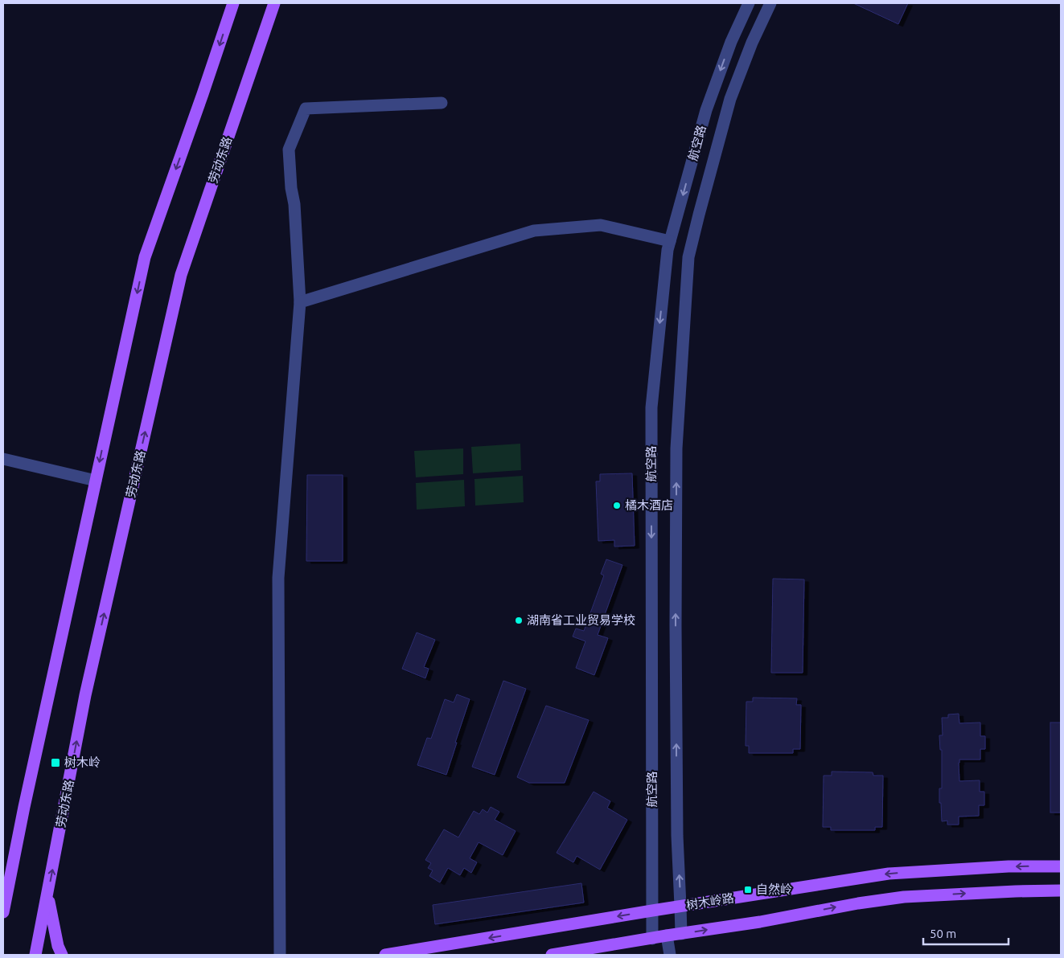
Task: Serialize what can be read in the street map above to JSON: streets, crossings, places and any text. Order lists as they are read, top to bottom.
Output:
{
  "streets": {
    "main road": ["劳动东路", "树木岭路"],
    "street": ["航空路"]
  },
  "crossings": [
    ["航空路", "树木岭路"]
  ],
  "places": {
    "other": ["橘木酒店", "湖南省工业贸易学校"],
    "transit": ["树木岭", "自然岭"]
  },
  "scale_bar": "50 m"
}
